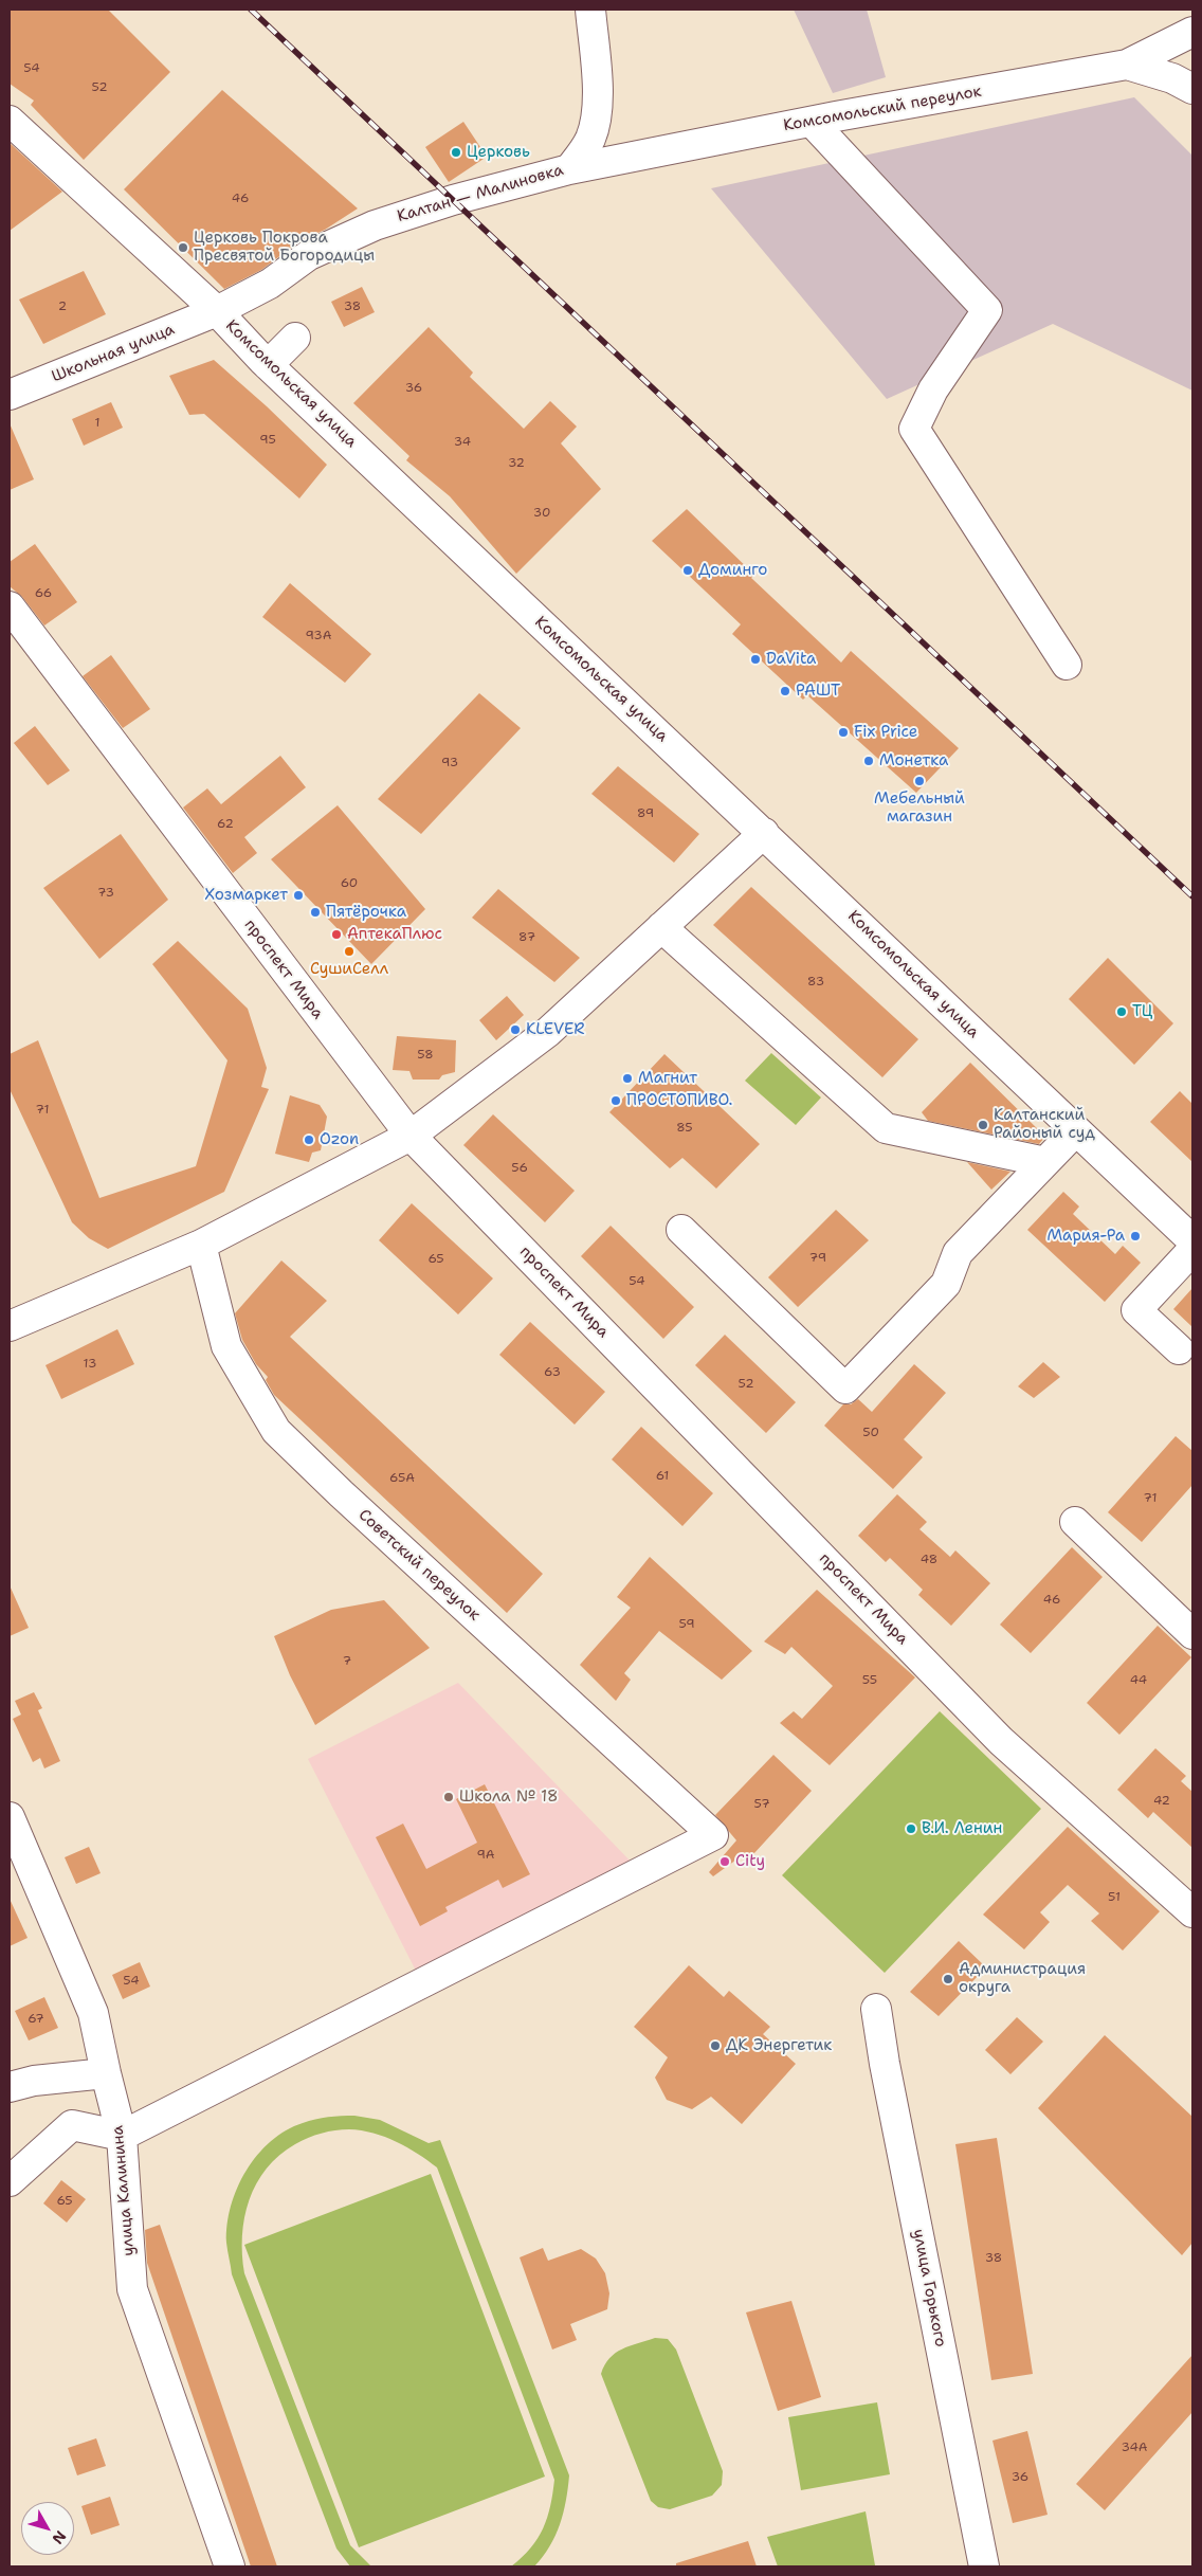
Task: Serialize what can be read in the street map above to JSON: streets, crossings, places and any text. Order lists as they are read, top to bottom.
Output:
{
  "streets": {
    "street": [
      "Комсомольский переулок",
      "Калтан — Малиновка",
      "Школьная улица",
      "Комсомольская улица",
      "проспект Мира",
      "Советский переулок",
      "улица Калинина",
      "улица Горького"
    ]
  },
  "crossings": [
    ["Комсомольский переулок", "Калтан — Малиновка"],
    ["Калтан — Малиновка", "Школьная улица"],
    ["Калтан — Малиновка", "Комсомольская улица"],
    ["Школьная улица", "Комсомольская улица"],
    ["Советский переулок", "улица Калинина"]
  ],
  "places": [
    "Церковь",
    "Церковь Покрова Пресвятой Богородицы",
    "Доминго",
    "DaVita",
    "РАШТ",
    "Fix Price",
    "Монетка",
    "Мебельный магазин",
    "Хозмаркет",
    "Пятёрочка",
    "АптекаПлюс",
    "СушиСелл",
    "ТЦ",
    "KLEVER",
    "Магнит",
    "ПРОСТОПИВО.",
    "Калтанский Районый суд",
    "Ozon",
    "Мария-Ра",
    "Школа № 18",
    "В.И. Ленин",
    "City",
    "Администрация округа",
    "ДК Энергетик"
  ],
  "house_numbers": [
    "54",
    "52",
    "46",
    "2",
    "38",
    "36",
    "1",
    "95",
    "34",
    "32",
    "30",
    "66",
    "93А",
    "93",
    "89",
    "62",
    "60",
    "73",
    "87",
    "83",
    "58",
    "71",
    "85",
    "56",
    "79",
    "65",
    "54",
    "13",
    "63",
    "52",
    "50",
    "61",
    "65А",
    "71",
    "48",
    "46",
    "59",
    "7",
    "55",
    "44",
    "42",
    "57",
    "9А",
    "51",
    "54",
    "67",
    "65",
    "38",
    "34А",
    "36"
  ],
  "north": "bottom right"
}
